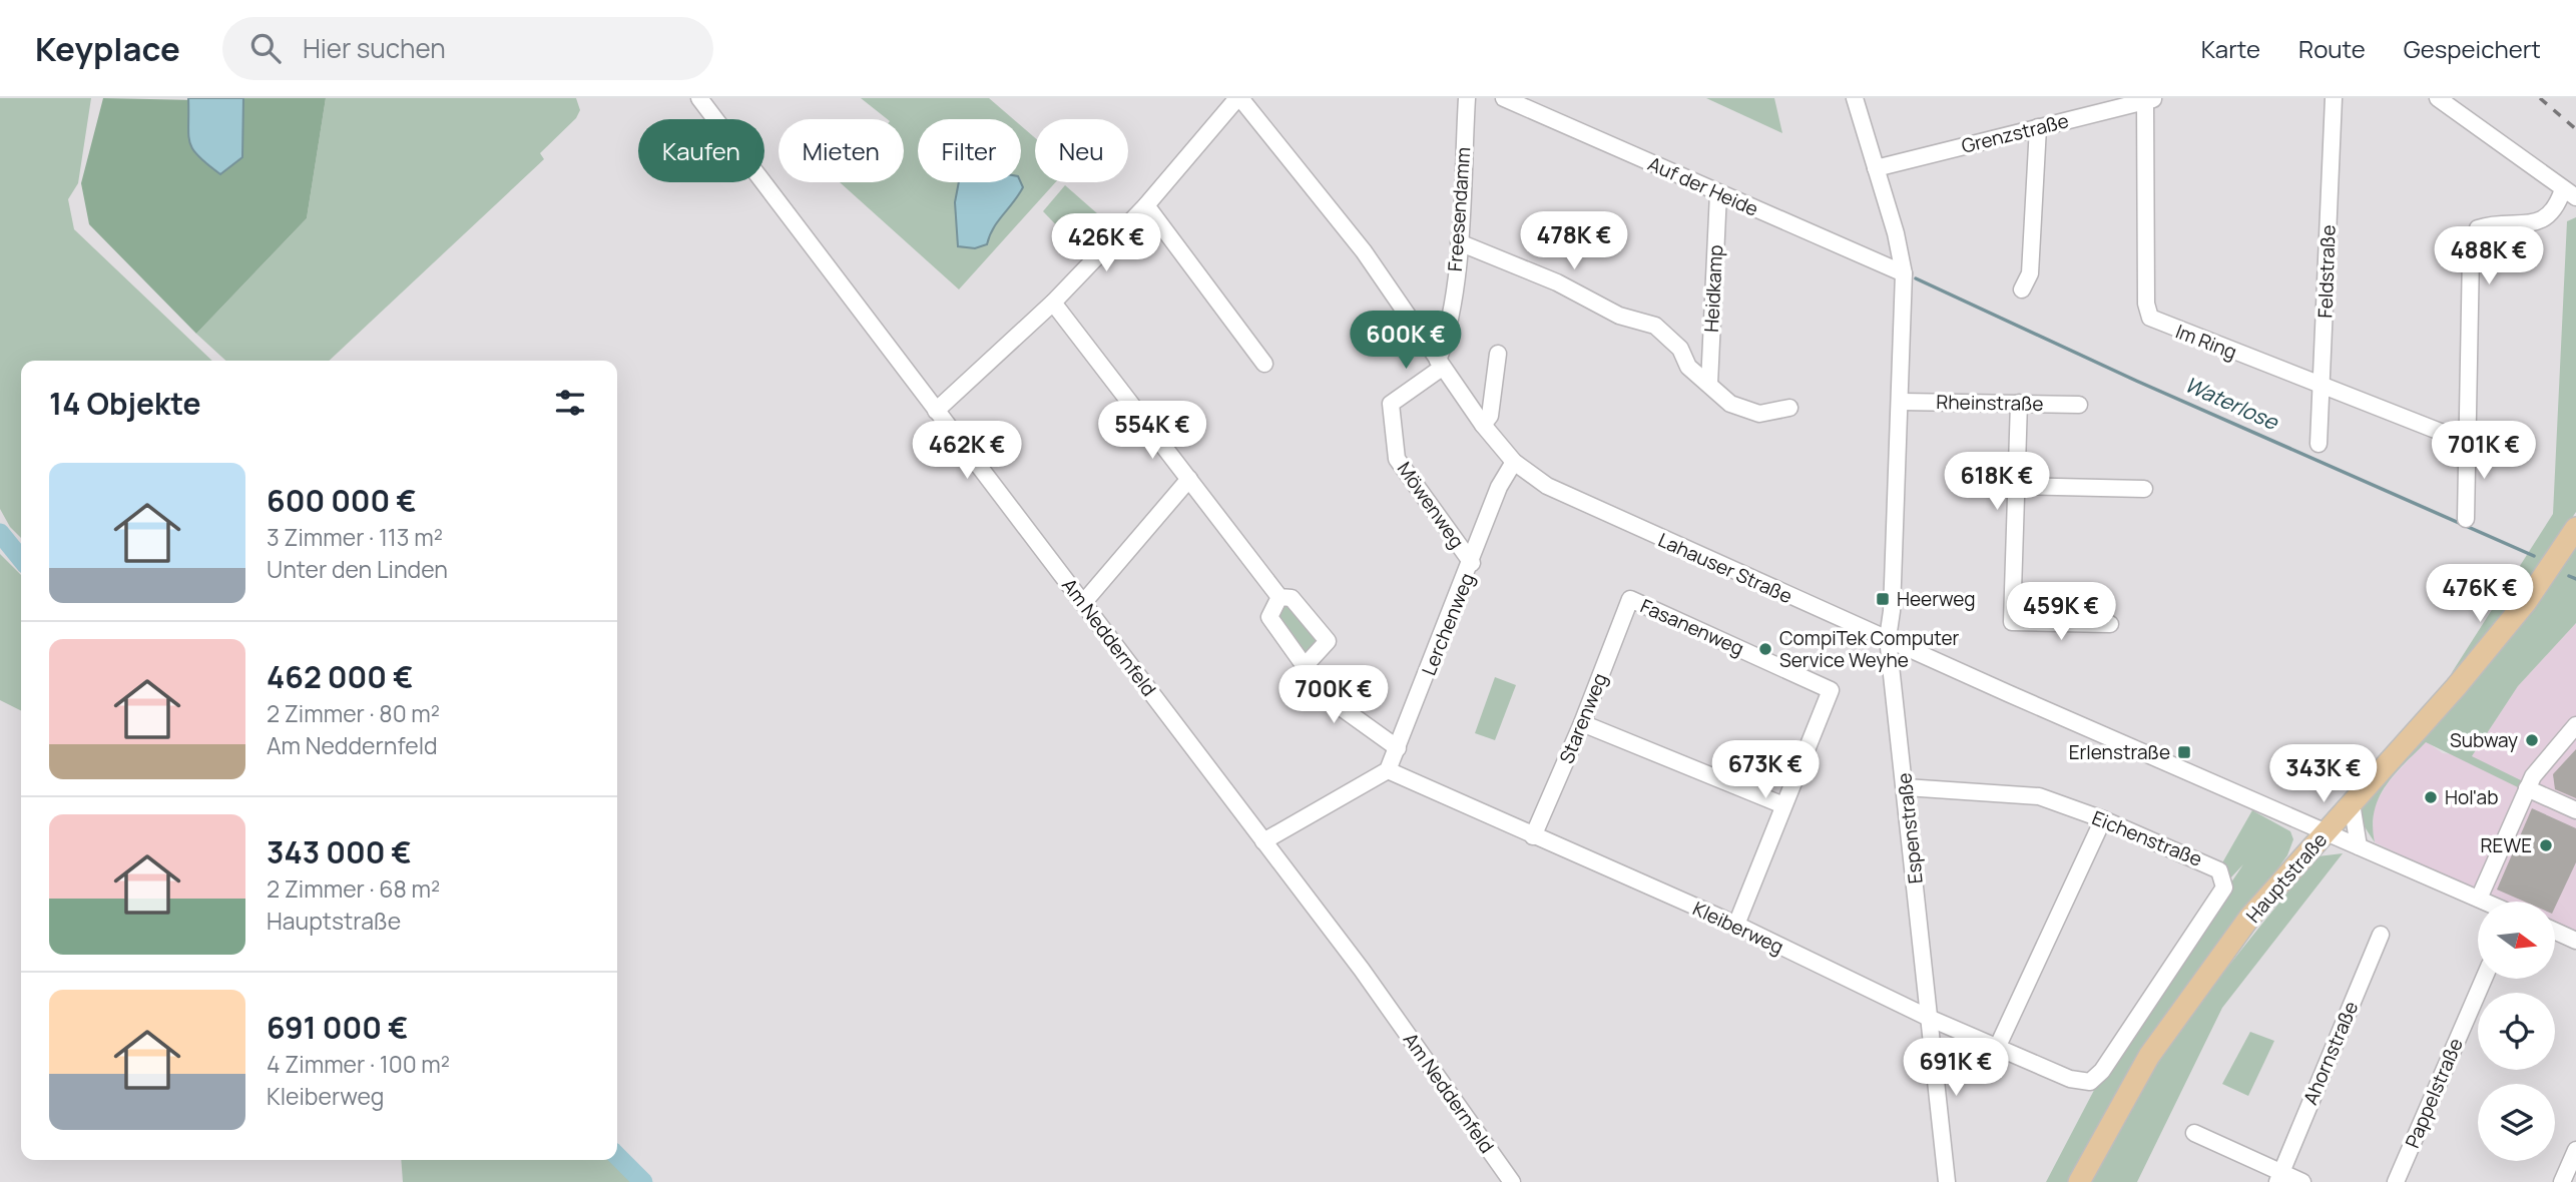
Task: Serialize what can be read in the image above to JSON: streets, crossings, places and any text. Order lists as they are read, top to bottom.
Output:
{
  "streets": {
    "main road": ["Hauptstraße"],
    "street": [
      "Grenzstraße",
      "Auf der Heide",
      "Freesendamm",
      "Feldstraße",
      "Heidkamp",
      "Im Ring",
      "Rheinstraße",
      "Möwenweg",
      "Lahauser Straße",
      "Lerchenweg",
      "Fasanenweg",
      "Am Neddernfeld",
      "Starenweg",
      "Espenstraße",
      "Eichenstraße",
      "Kleiberweg",
      "Ahornstraße",
      "Pappelstraße"
    ]
  },
  "crossings": [
    ["Grenzstraße", "Im Ring"],
    ["Auf der Heide", "Heidkamp"],
    ["Freesendamm", "Heidkamp"],
    ["Freesendamm", "Möwenweg"],
    ["Freesendamm", "Lahauser Straße"],
    ["Feldstraße", "Im Ring"],
    ["Möwenweg", "Lahauser Straße"],
    ["Möwenweg", "Lerchenweg"],
    ["Lahauser Straße", "Lerchenweg"],
    ["Lahauser Straße", "Espenstraße"],
    ["Lahauser Straße", "Hauptstraße"],
    ["Lerchenweg", "Kleiberweg"],
    ["Fasanenweg", "Starenweg"],
    ["Starenweg", "Kleiberweg"],
    ["Espenstraße", "Eichenstraße"],
    ["Espenstraße", "Kleiberweg"],
    ["Eichenstraße", "Kleiberweg"]
  ],
  "water": ["Waterlose"],
  "places": {
    "transit": ["Heerweg", "Erlenstraße"],
    "other": [
      "CompiTek Computer Service Weyhe",
      "Subway",
      "Hol'ab",
      "REWE"
    ]
  },
  "north": "right",
  "page": {
    "header": "Keyplace",
    "search": "Hier suchen",
    "nav": ["Karte", "Route", "Gespeichert"],
    "chip": [
      "Kaufen",
      "Mieten",
      "Filter",
      "Neu"
    ],
    "price": [
      "478K €",
      "426K €",
      "488K €",
      "600K €",
      "554K €",
      "462K €",
      "701K €",
      "618K €",
      "476K €",
      "459K €",
      "700K €",
      "673K €",
      "343K €",
      "691K €"
    ],
    "heading": "14 Objekte",
    "list": [
      {
        "name": "600 000 €",
        "note": "3 Zimmer · 113 m² · Unter den Linden"
      },
      {
        "name": "462 000 €",
        "note": "2 Zimmer · 80 m² · Am Neddernfeld"
      },
      {
        "name": "343 000 €",
        "note": "2 Zimmer · 68 m² · Hauptstraße"
      },
      {
        "name": "691 000 €",
        "note": "4 Zimmer · 100 m² · Kleiberweg"
      }
    ]
  }
}
